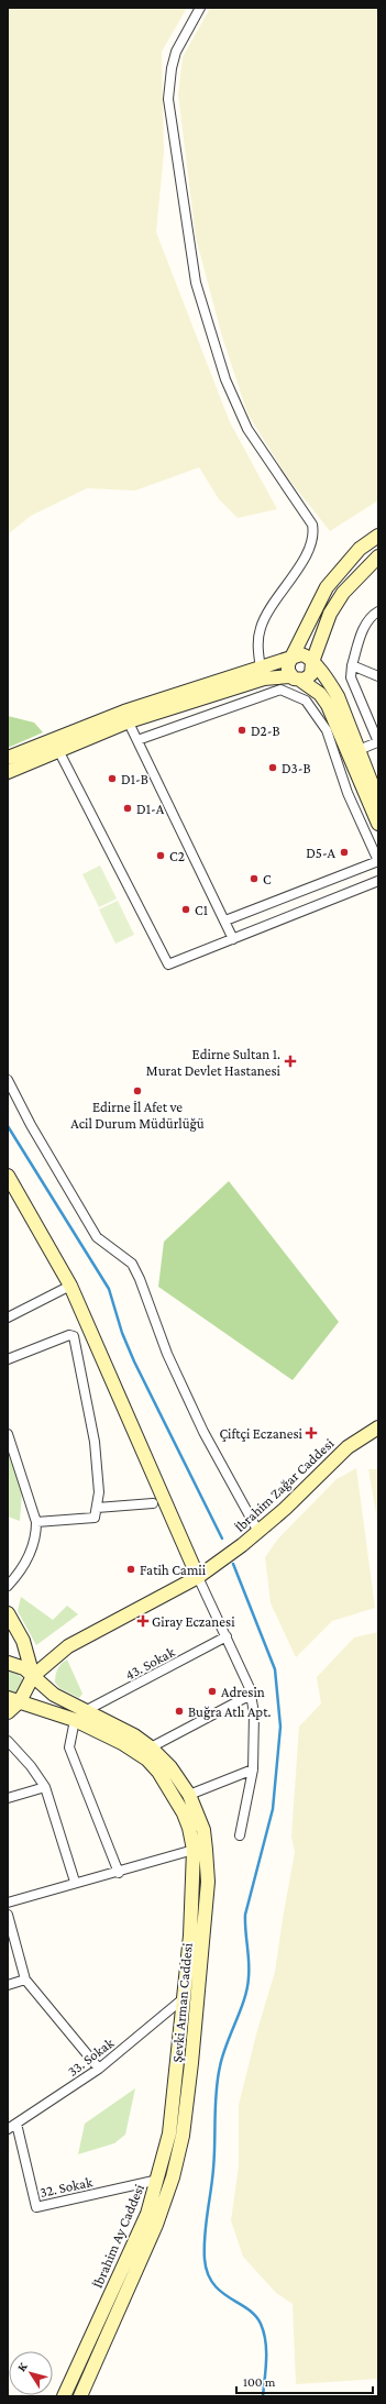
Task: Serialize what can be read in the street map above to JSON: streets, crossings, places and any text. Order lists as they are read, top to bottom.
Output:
{
  "streets": {
    "main road": ["İbrahim Zağar Caddesi", "Şevki Arman Caddesi", "İbrahim Ay Caddesi"],
    "street": ["43. Sokak", "33. Sokak", "32. Sokak"]
  },
  "crossings": [
    ["İbrahim Zağar Caddesi", "Şevki Arman Caddesi"],
    ["43. Sokak", "Şevki Arman Caddesi"],
    ["43. Sokak", "İbrahim Ay Caddesi"],
    ["Şevki Arman Caddesi", "İbrahim Ay Caddesi"],
    ["33. Sokak", "32. Sokak"],
    ["33. Sokak", "İbrahim Ay Caddesi"],
    ["32. Sokak", "İbrahim Ay Caddesi"]
  ],
  "places": {
    "other": [
      "D2-B",
      "D3-B",
      "D1-B",
      "D1-A",
      "D5-A",
      "C2",
      "C",
      "C1",
      "Edirne İl Afet ve Acil Durum Müdürlüğü",
      "Fatih Camii",
      "Adresin",
      "Buğra Atlı Apt."
    ],
    "health": ["Edirne Sultan 1. Murat Devlet Hastanesi", "Çiftçi Eczanesi", "Giray Eczanesi"]
  },
  "scale_bar": "100 m",
  "north": "top left"
}
